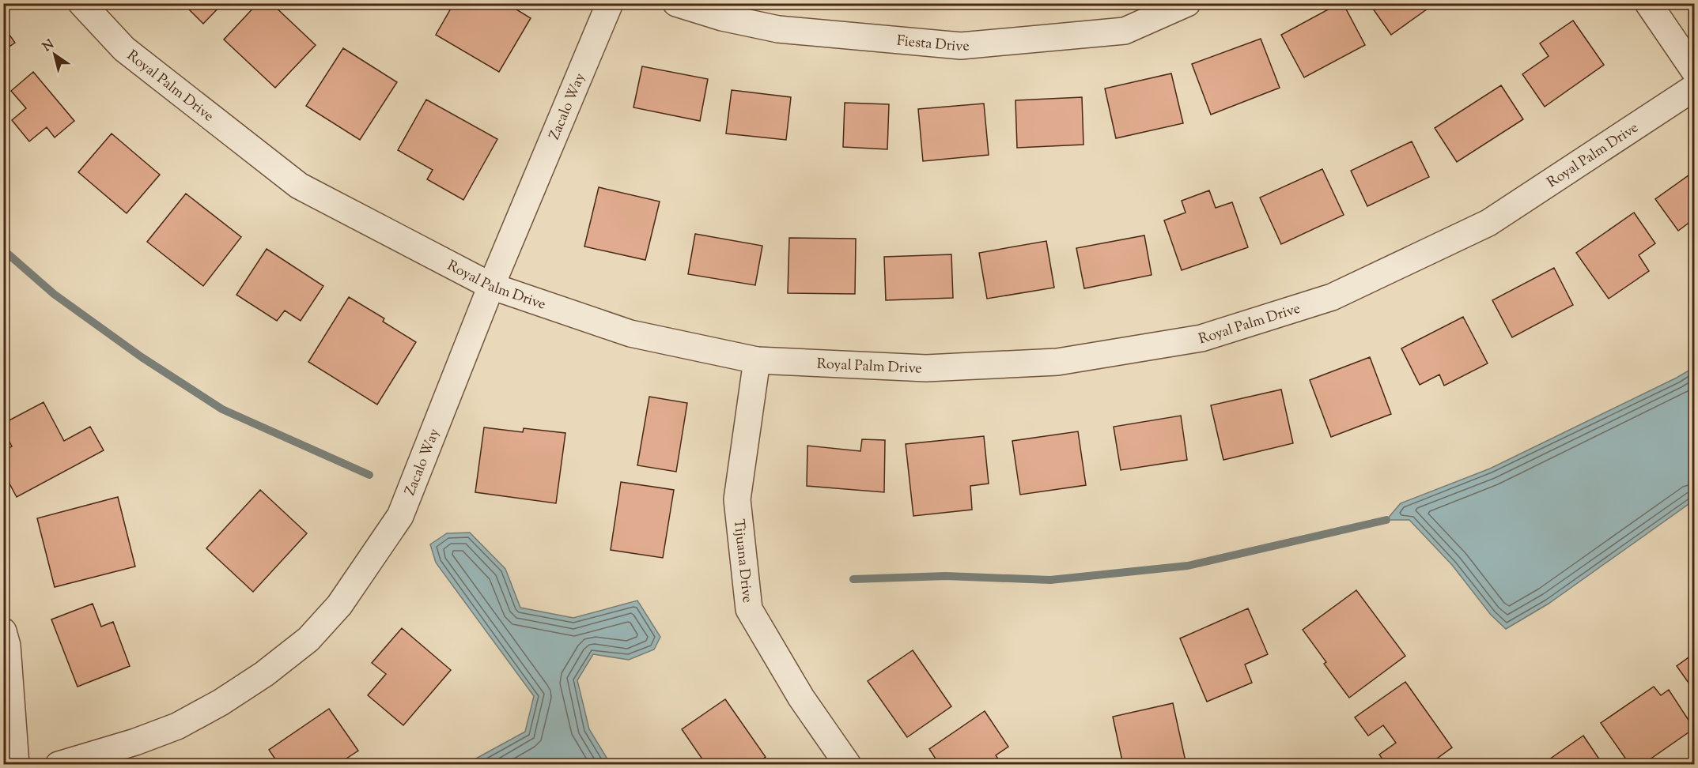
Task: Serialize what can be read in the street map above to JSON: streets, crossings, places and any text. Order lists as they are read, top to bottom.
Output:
{
  "streets": {
    "street": [
      "Fiesta Drive",
      "Royal Palm Drive",
      "Zacalo Way",
      "Tijuana Drive"
    ]
  },
  "crossings": [
    ["Royal Palm Drive", "Zacalo Way"],
    ["Royal Palm Drive", "Tijuana Drive"]
  ],
  "north": "top left"
}
